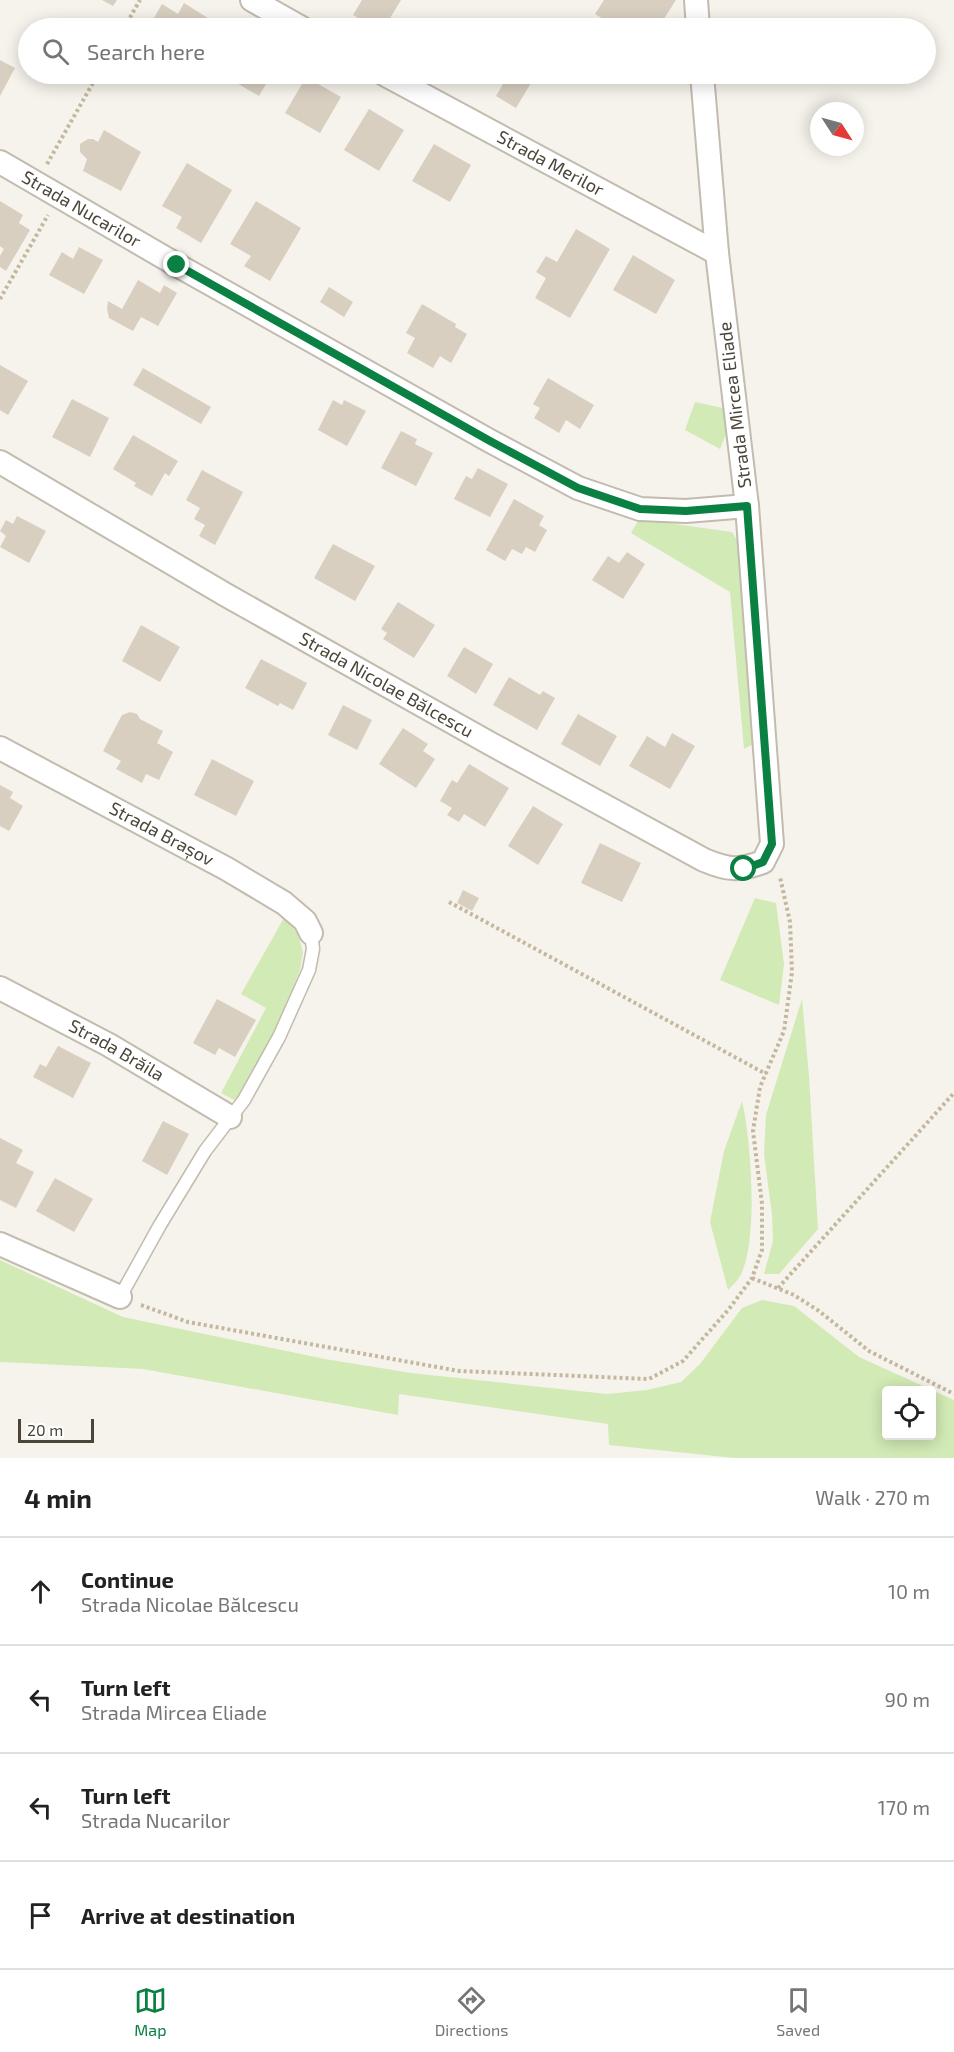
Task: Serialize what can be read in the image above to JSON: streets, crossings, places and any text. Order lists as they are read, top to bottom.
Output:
{
  "streets": {
    "street": [
      "Strada Merilor",
      "Strada Nucarilor",
      "Strada Mircea Eliade",
      "Strada Nicolae Bălcescu",
      "Strada Brașov",
      "Strada Brăila"
    ]
  },
  "crossings": [
    ["Strada Merilor", "Strada Mircea Eliade"],
    ["Strada Nucarilor", "Strada Mircea Eliade"],
    ["Strada Mircea Eliade", "Strada Nicolae Bălcescu"]
  ],
  "scale_bar": "20 m",
  "north": "bottom right",
  "page": {
    "search": "Search here",
    "scale": "20 m",
    "heading": ["4 min", "Walk · 270 m"],
    "list": [
      ["Continue", "Strada Nicolae Bălcescu", "10 m"],
      ["Turn left", "Strada Mircea Eliade", "90 m"],
      ["Turn left", "Strada Nucarilor", "170 m"],
      "Arrive at destination"
    ],
    "nav": ["Map", "Directions", "Saved"]
  }
}
